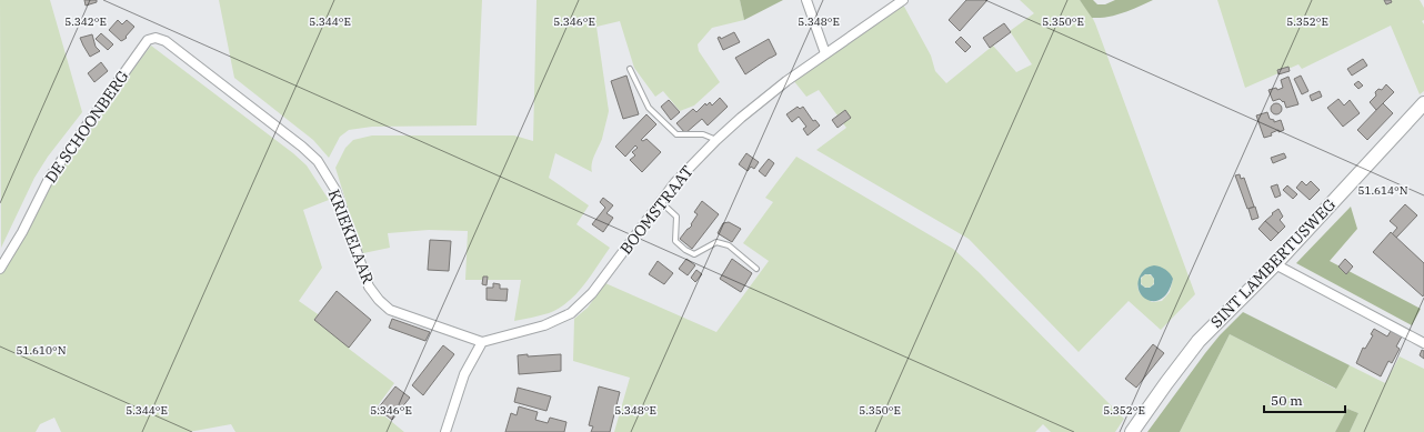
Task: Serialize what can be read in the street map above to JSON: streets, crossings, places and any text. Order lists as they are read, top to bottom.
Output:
{
  "streets": {
    "street": [
      "DE SCHOONBERG",
      "BOOMSTRAAT",
      "KRIEKELAAR",
      "SINT LAMBERTUSWEG"
    ]
  },
  "crossings": [
    ["DE SCHOONBERG", "KRIEKELAAR"],
    ["BOOMSTRAAT", "KRIEKELAAR"]
  ],
  "scale_bar": "50 m",
  "coordinates": [
    "5.342°E",
    "5.344°E",
    "5.346°E",
    "5.348°E",
    "5.350°E",
    "5.352°E",
    "51.614°N",
    "51.610°N"
  ]
}
